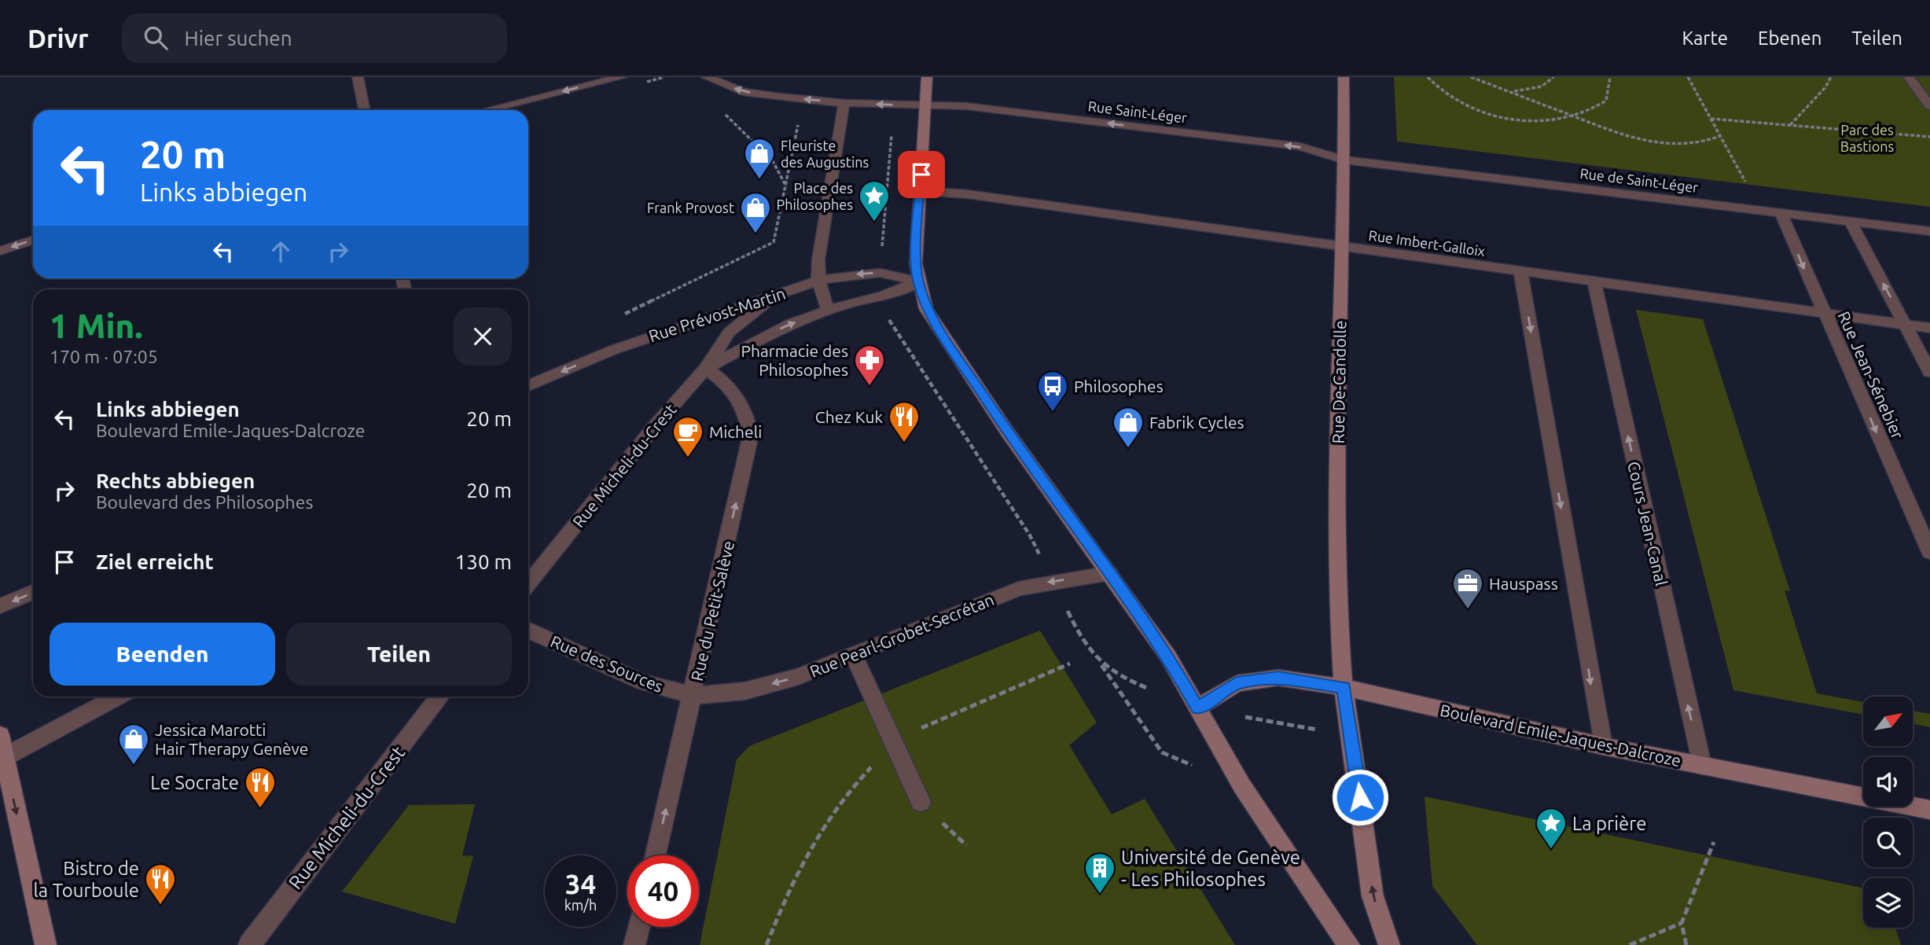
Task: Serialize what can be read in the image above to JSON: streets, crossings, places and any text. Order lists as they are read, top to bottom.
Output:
{
  "streets": {
    "street": [
      "Rue Saint-Léger",
      "Rue de Saint-Léger",
      "Rue Imbert-Galloix",
      "Rue Prévost-Martin",
      "Rue Jean-Sénebier",
      "Rue De-Candolle",
      "Rue Micheli-du-Crest",
      "Cours Jean-Canal",
      "Rue du Petit-Salève",
      "Rue Pearl-Grobet-Secrétan",
      "Rue des Sources",
      "Boulevard Emile-Jaques-Dalcroze"
    ]
  },
  "crossings": [
    ["Rue Saint-Léger", "Rue de Saint-Léger"],
    ["Rue Saint-Léger", "Rue De-Candolle"],
    ["Rue de Saint-Léger", "Rue Jean-Sénebier"],
    ["Rue de Saint-Léger", "Rue De-Candolle"],
    ["Rue Imbert-Galloix", "Rue Jean-Sénebier"],
    ["Rue Imbert-Galloix", "Rue De-Candolle"],
    ["Rue Imbert-Galloix", "Cours Jean-Canal"],
    ["Rue Prévost-Martin", "Rue Micheli-du-Crest"],
    ["Rue De-Candolle", "Boulevard Emile-Jaques-Dalcroze"],
    ["Rue Micheli-du-Crest", "Rue du Petit-Salève"],
    ["Cours Jean-Canal", "Boulevard Emile-Jaques-Dalcroze"],
    ["Rue du Petit-Salève", "Rue Pearl-Grobet-Secrétan"],
    ["Rue du Petit-Salève", "Rue des Sources"],
    ["Rue Pearl-Grobet-Secrétan", "Rue des Sources"]
  ],
  "one_way": [
    "Rue Saint-Léger",
    "Rue Prévost-Martin",
    "Rue du Petit-Salève",
    "Rue Pearl-Grobet-Secrétan"
  ],
  "parks": ["Parc des Bastions"],
  "places": {
    "shop": [
      "Fleuriste des Augustins",
      "Frank Provost",
      "Fabrik Cycles",
      "Jessica Marotti Hair Therapy Genève"
    ],
    "place": ["Place des Philosophes", "La prière"],
    "pharmacy": ["Pharmacie des Philosophes"],
    "bus stop": ["Philosophes"],
    "restaurant": ["Chez Kuk", "Le Socrate", "Bistro de la Tourboule"],
    "cafe": ["Micheli"],
    "office": ["Hauspass"],
    "building": ["Université de Genève - Les Philosophes"]
  },
  "north": "top right",
  "page": {
    "header": "Drivr",
    "search": "Hier suchen",
    "nav": ["Karte", "Ebenen", "Teilen"],
    "turn": ["20 m", "Links abbiegen"],
    "heading": ["1 Min.", "170 m · 07:05"],
    "list": [
      {
        "name": "Links abbiegen",
        "note": "Boulevard Emile-Jaques-Dalcroze",
        "value": "20 m"
      },
      {
        "name": "Rechts abbiegen",
        "note": "Boulevard des Philosophes",
        "value": "20 m"
      },
      {
        "name": "Ziel erreicht",
        "value": "130 m"
      }
    ],
    "buttons": ["Beenden", "Teilen"],
    "speed": "34 km/h",
    "limit": "40"
  }
}
